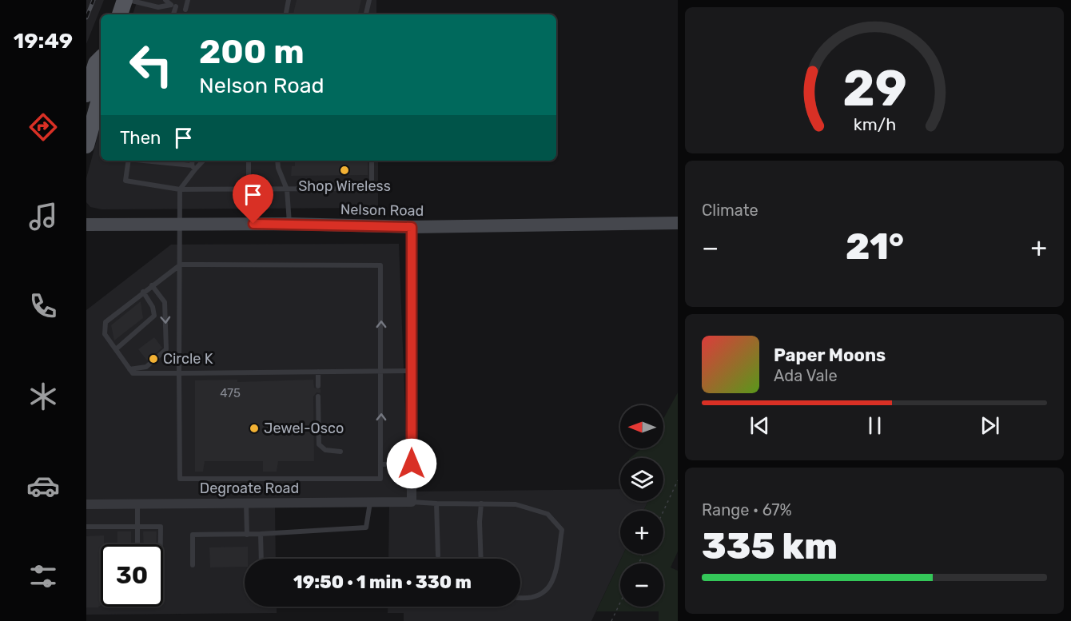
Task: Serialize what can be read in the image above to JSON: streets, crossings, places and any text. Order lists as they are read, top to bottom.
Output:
{
  "streets": {
    "street": ["Nelson Road", "Degroate Road"]
  },
  "places": ["Shop Wireless", "Circle K", "Jewel-Osco"],
  "house_numbers": ["475"],
  "north": "left",
  "page": {
    "tabs": "19:49",
    "turn": ["200 m", "Nelson Road"],
    "then": "Then",
    "tile": [
      "Climate",
      ["Range · 67%", "335 km"]
    ],
    "heat": ["−", "21°", "+"],
    "song": ["Paper Moons", "Ada Vale"],
    "map_buttons": ["+", "−"],
    "limit": "30",
    "trip": "19:50 · 1 min · 330 m",
    "gauge": ["29", "km/h"]
  }
}
